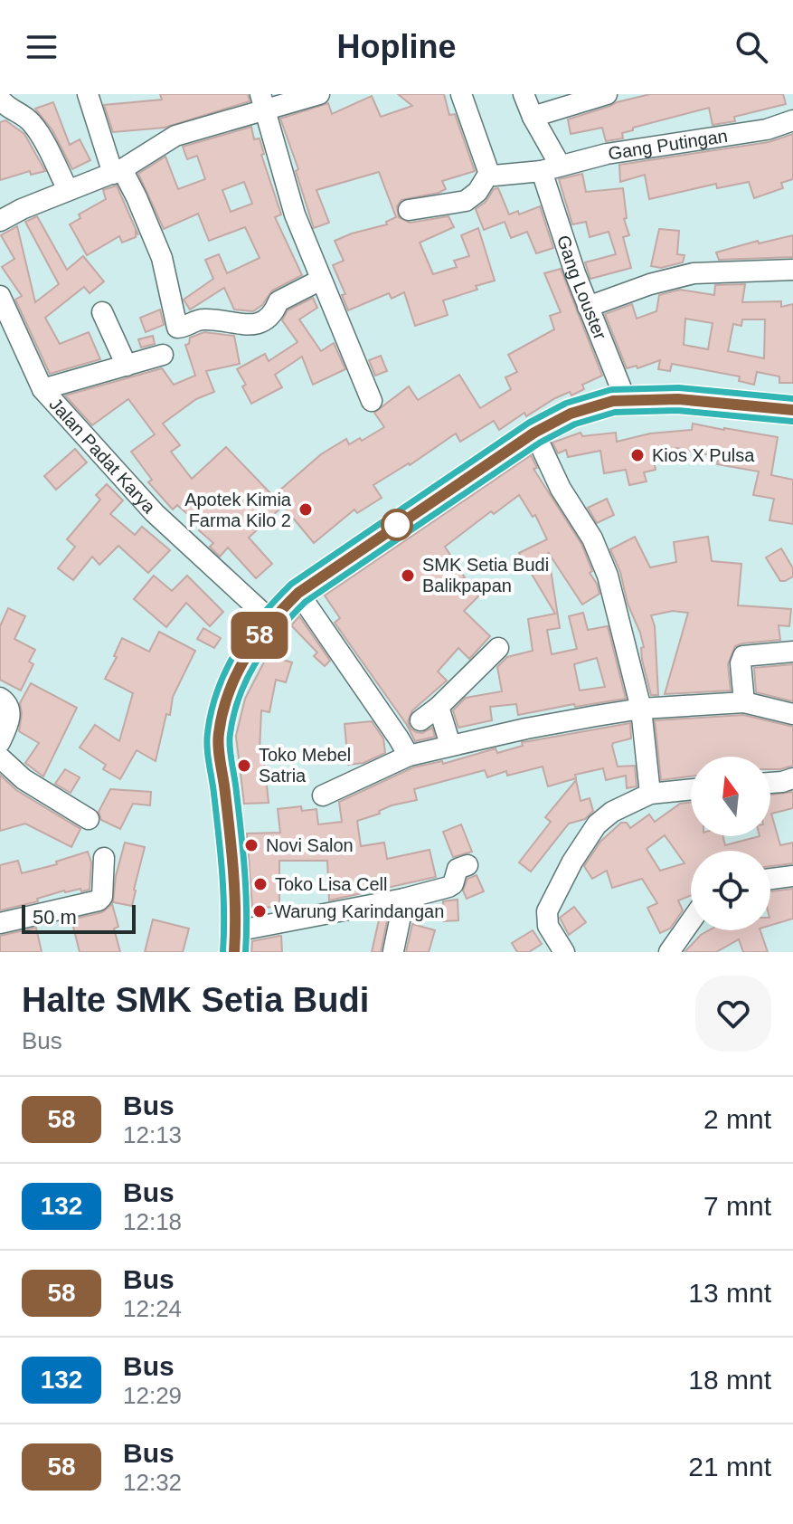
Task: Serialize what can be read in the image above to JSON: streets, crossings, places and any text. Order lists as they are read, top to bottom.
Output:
{
  "streets": {
    "street": ["Gang Putingan", "Gang Louster", "Jalan Padat Karya"]
  },
  "crossings": [
    ["Gang Putingan", "Gang Louster"]
  ],
  "places": [
    "Kios X Pulsa",
    "Apotek Kimia Farma Kilo 2",
    "SMK Setia Budi Balikpapan",
    "Toko Mebel Satria",
    "Novi Salon",
    "Toko Lisa Cell",
    "Warung Karindangan"
  ],
  "lines": ["bus line 58"],
  "scale_bar": "50 m",
  "north": "top",
  "page": {
    "header": "Hopline",
    "on_map": "58",
    "scale": "50 m",
    "heading": ["Halte SMK Setia Budi", "Bus"],
    "list": [
      {
        "mark": "58",
        "name": "Bus",
        "note": "12:13",
        "value": "2 mnt"
      },
      {
        "mark": "132",
        "name": "Bus",
        "note": "12:18",
        "value": "7 mnt"
      },
      {
        "mark": "58",
        "name": "Bus",
        "note": "12:24",
        "value": "13 mnt"
      },
      {
        "mark": "132",
        "name": "Bus",
        "note": "12:29",
        "value": "18 mnt"
      },
      {
        "mark": "58",
        "name": "Bus",
        "note": "12:32",
        "value": "21 mnt"
      }
    ]
  }
}
